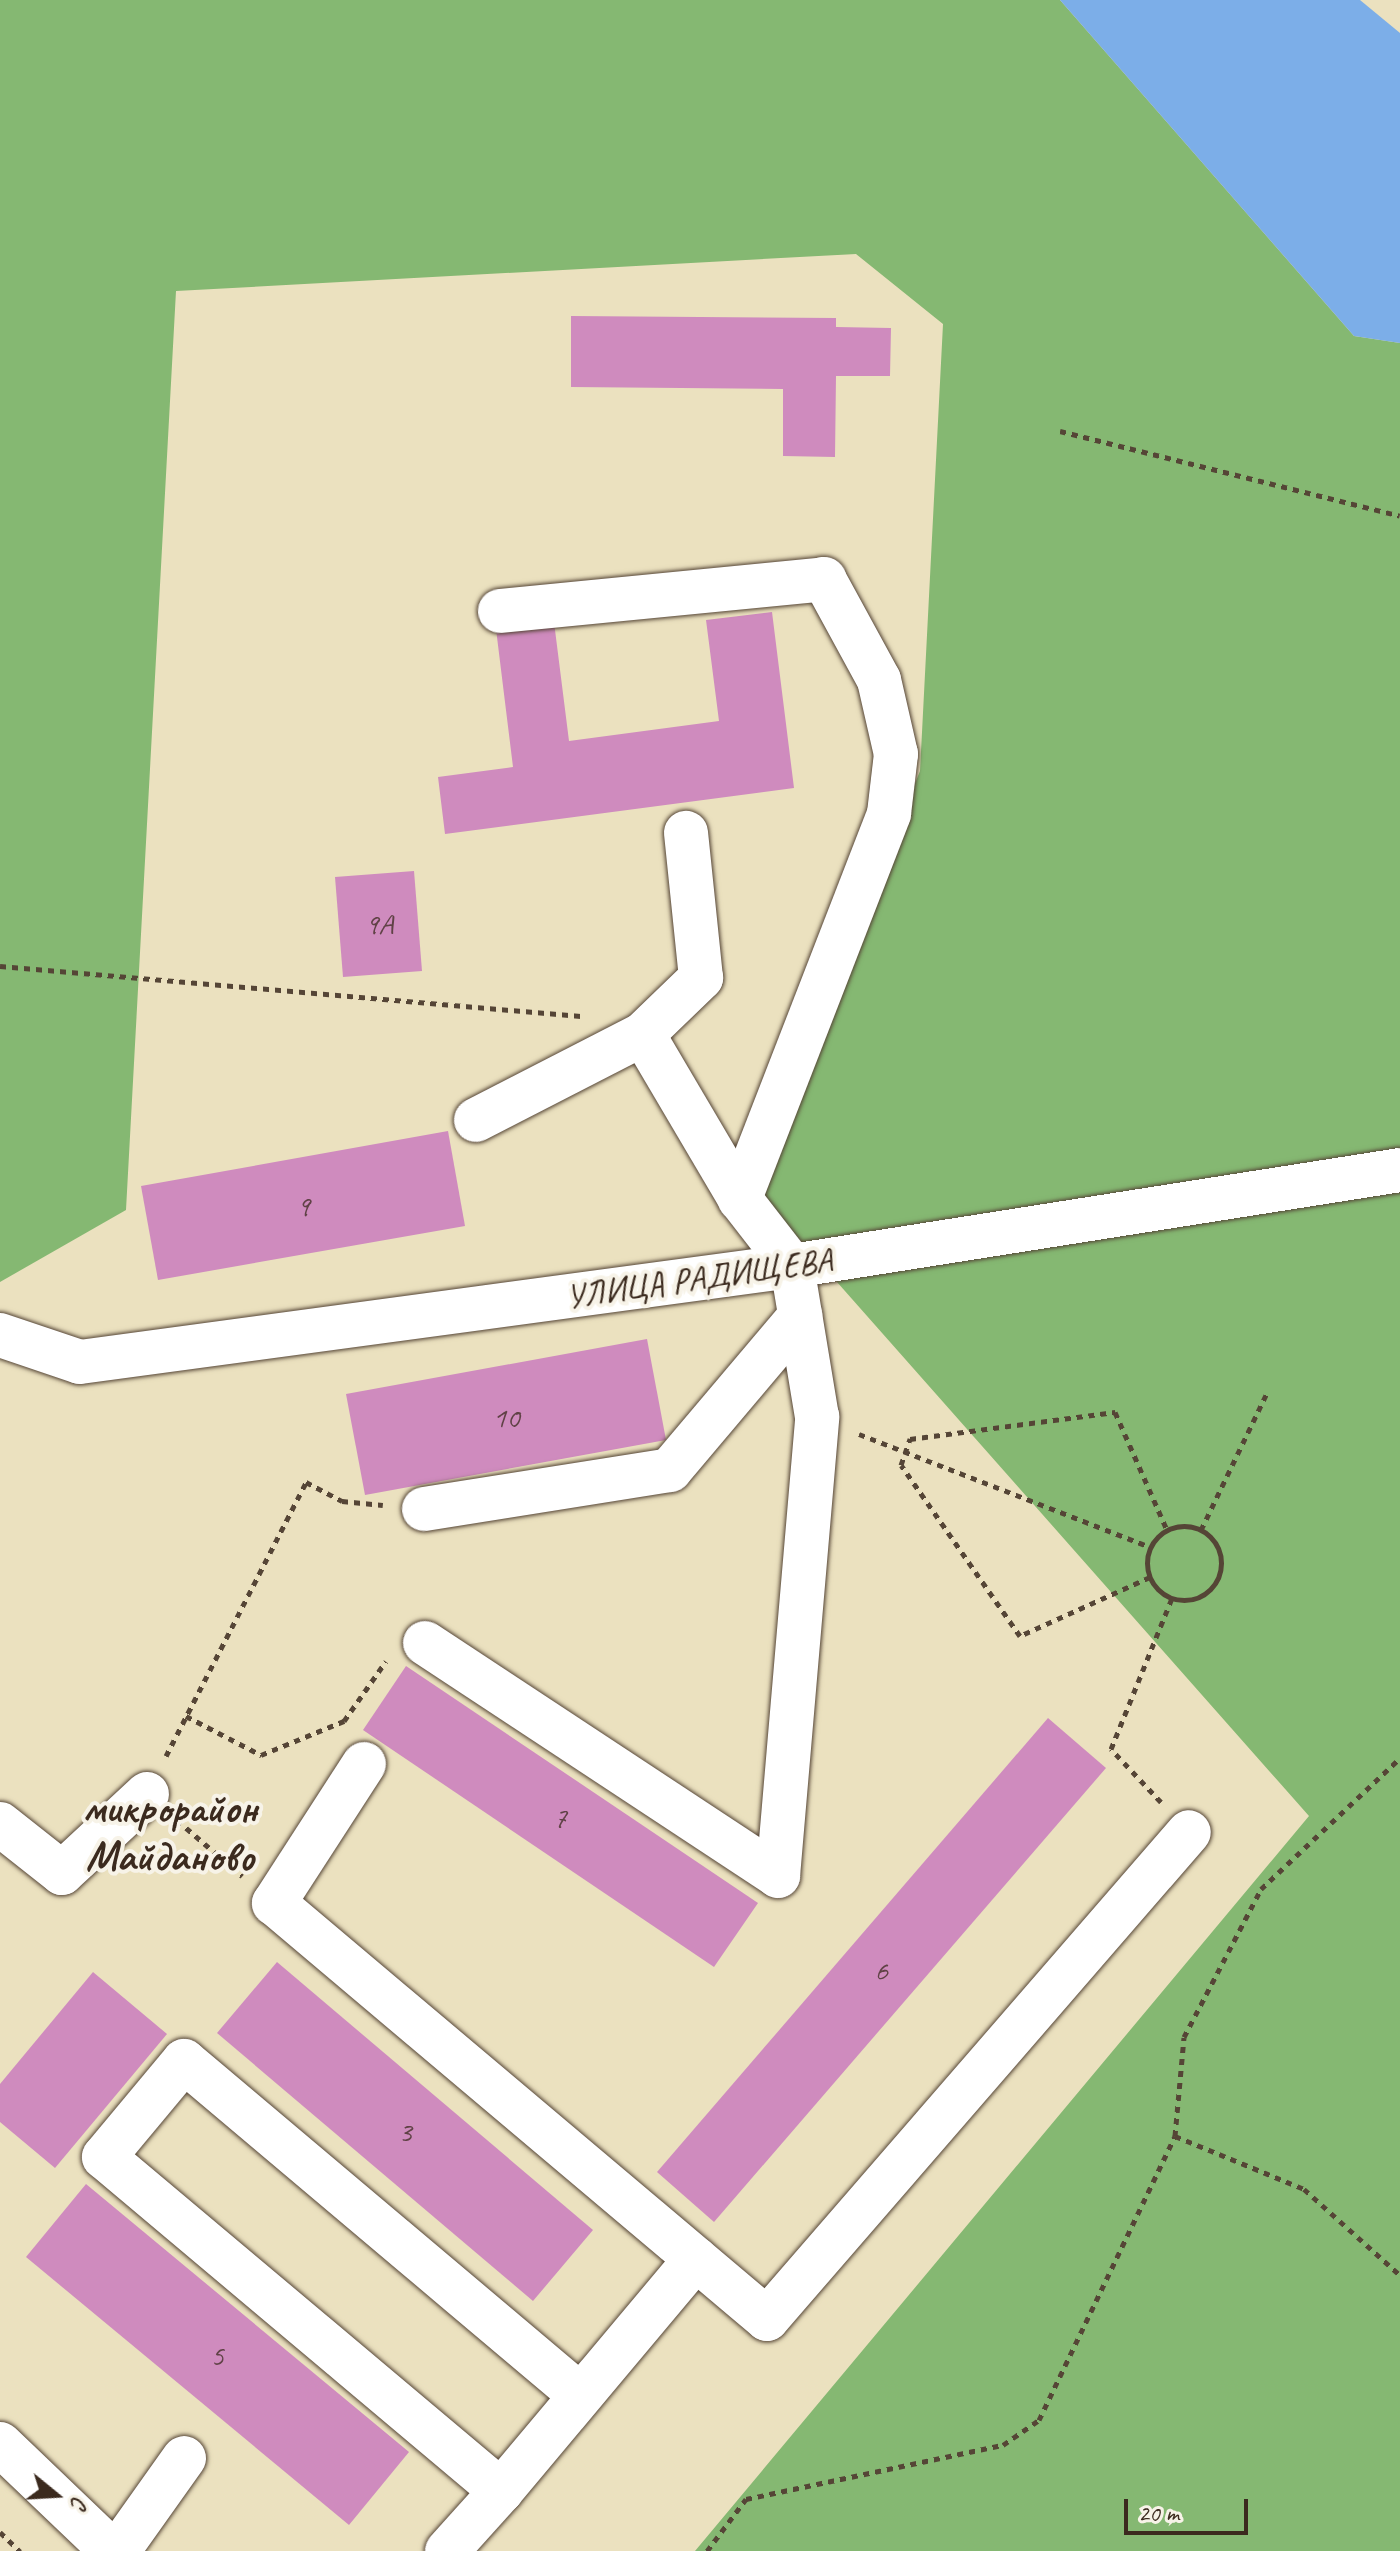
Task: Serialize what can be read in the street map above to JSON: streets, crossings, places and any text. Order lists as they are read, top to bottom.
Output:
{
  "streets": {
    "street": ["УЛИЦА РАДИЩЕВА"]
  },
  "districts": ["микрорайон Майданово"],
  "house_numbers": [
    "9А",
    "9",
    "10",
    "7",
    "6",
    "3",
    "5"
  ],
  "scale_bar": "20 m",
  "north": "right"
}
